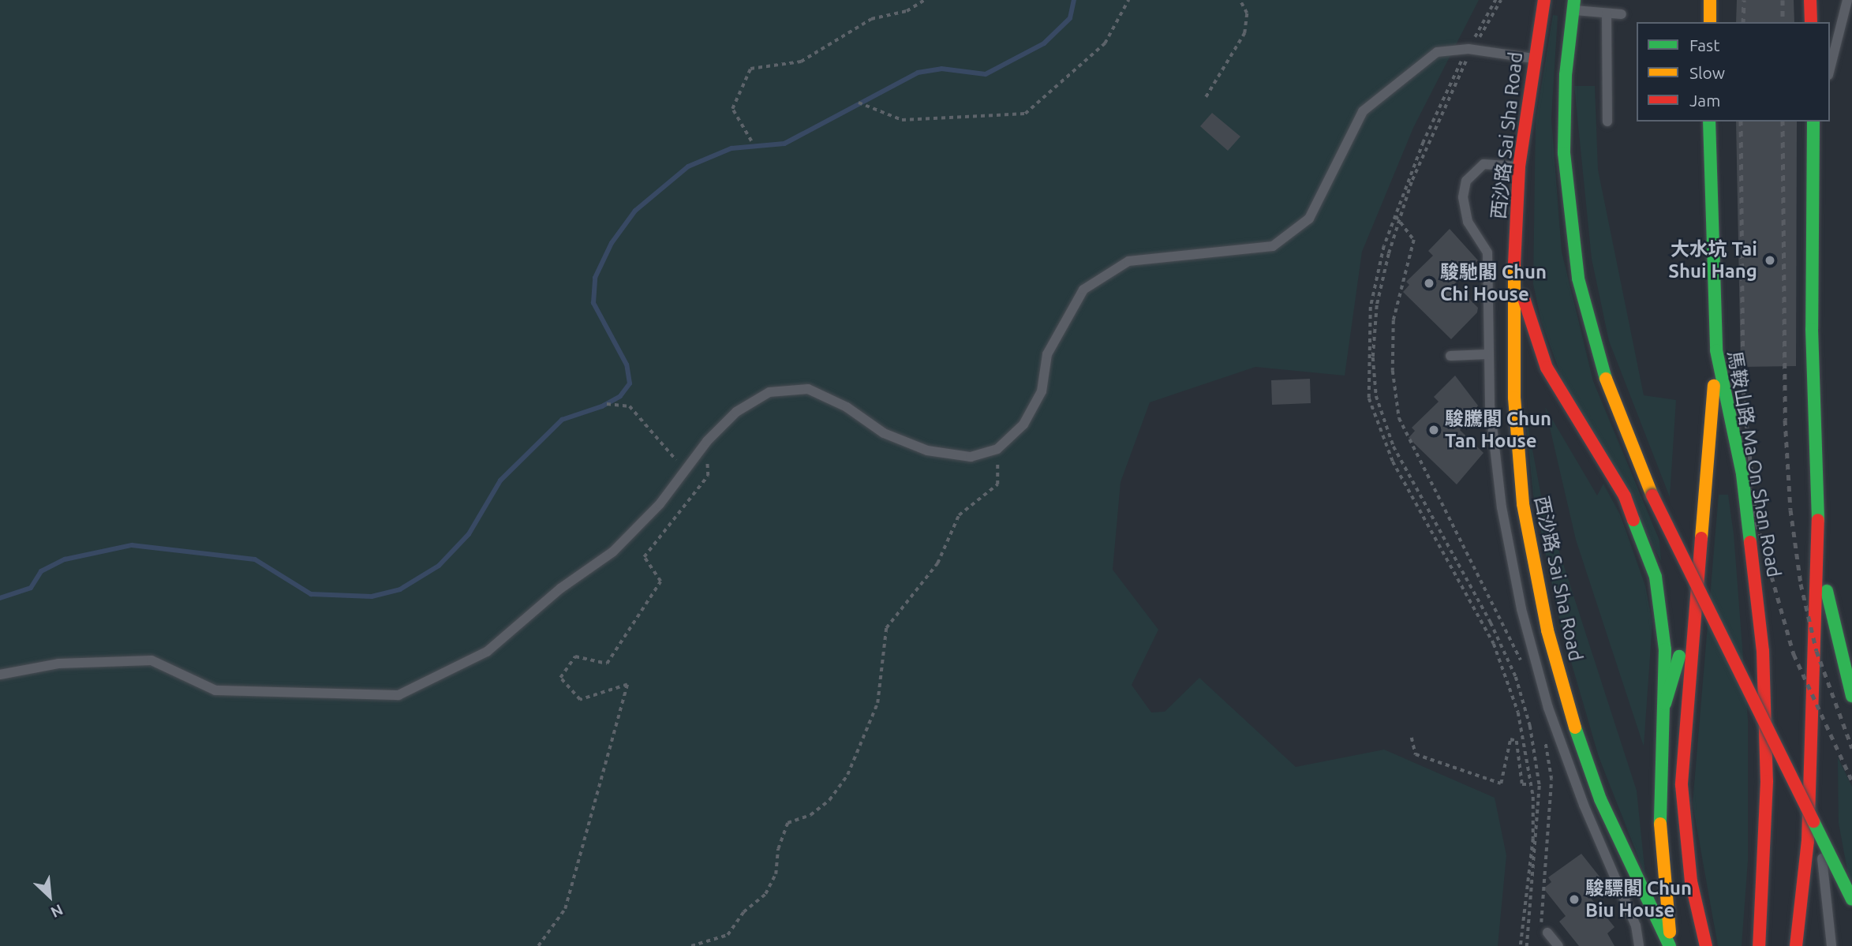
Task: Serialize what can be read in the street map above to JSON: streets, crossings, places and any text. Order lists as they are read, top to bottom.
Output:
{
  "streets": {
    "main road": ["西沙路 Sai Sha Road", "馬鞍山路 Ma On Shan Road"]
  },
  "places": [
    "大水坑 Tai Shui Hang",
    "駿馳閣 Chun Chi House",
    "駿騰閣 Chun Tan House",
    "駿驃閣 Chun Biu House"
  ],
  "legend": ["Fast", "Slow", "Jam"],
  "north": "bottom right"
}
